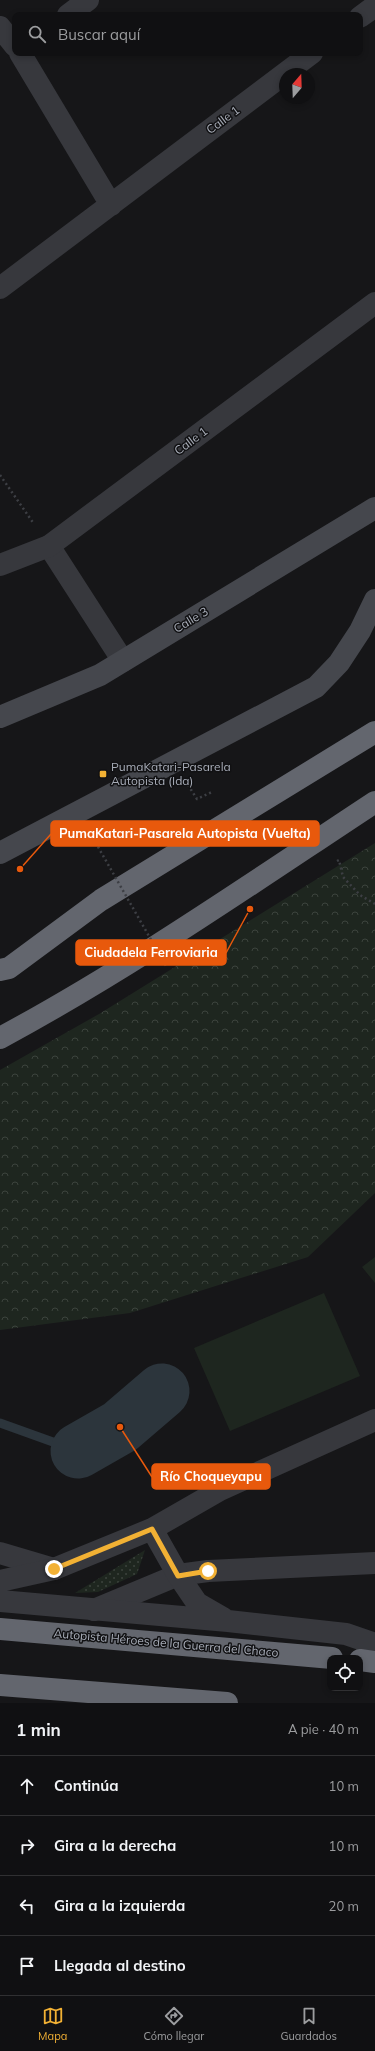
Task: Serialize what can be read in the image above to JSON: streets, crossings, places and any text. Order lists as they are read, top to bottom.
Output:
{
  "streets": {
    "highway": ["Autopista Héroes de la Guerra del Chaco"],
    "main road": ["Calle 3"],
    "street": ["Calle 1"]
  },
  "places": {
    "transit": ["PumaKatari-Pasarela Autopista (Ida)"],
    "other": ["PumaKatari-Pasarela Autopista (Vuelta)", "Ciudadela Ferroviaria", "Río Choqueyapu"]
  },
  "north": "top",
  "page": {
    "search": "Buscar aquí",
    "heading": ["1 min", "A pie · 40 m"],
    "list": [
      ["Continúa", "10 m"],
      ["Gira a la derecha", "10 m"],
      ["Gira a la izquierda", "20 m"],
      "Llegada al destino"
    ],
    "nav": ["Mapa", "Cómo llegar", "Guardados"]
  }
}
